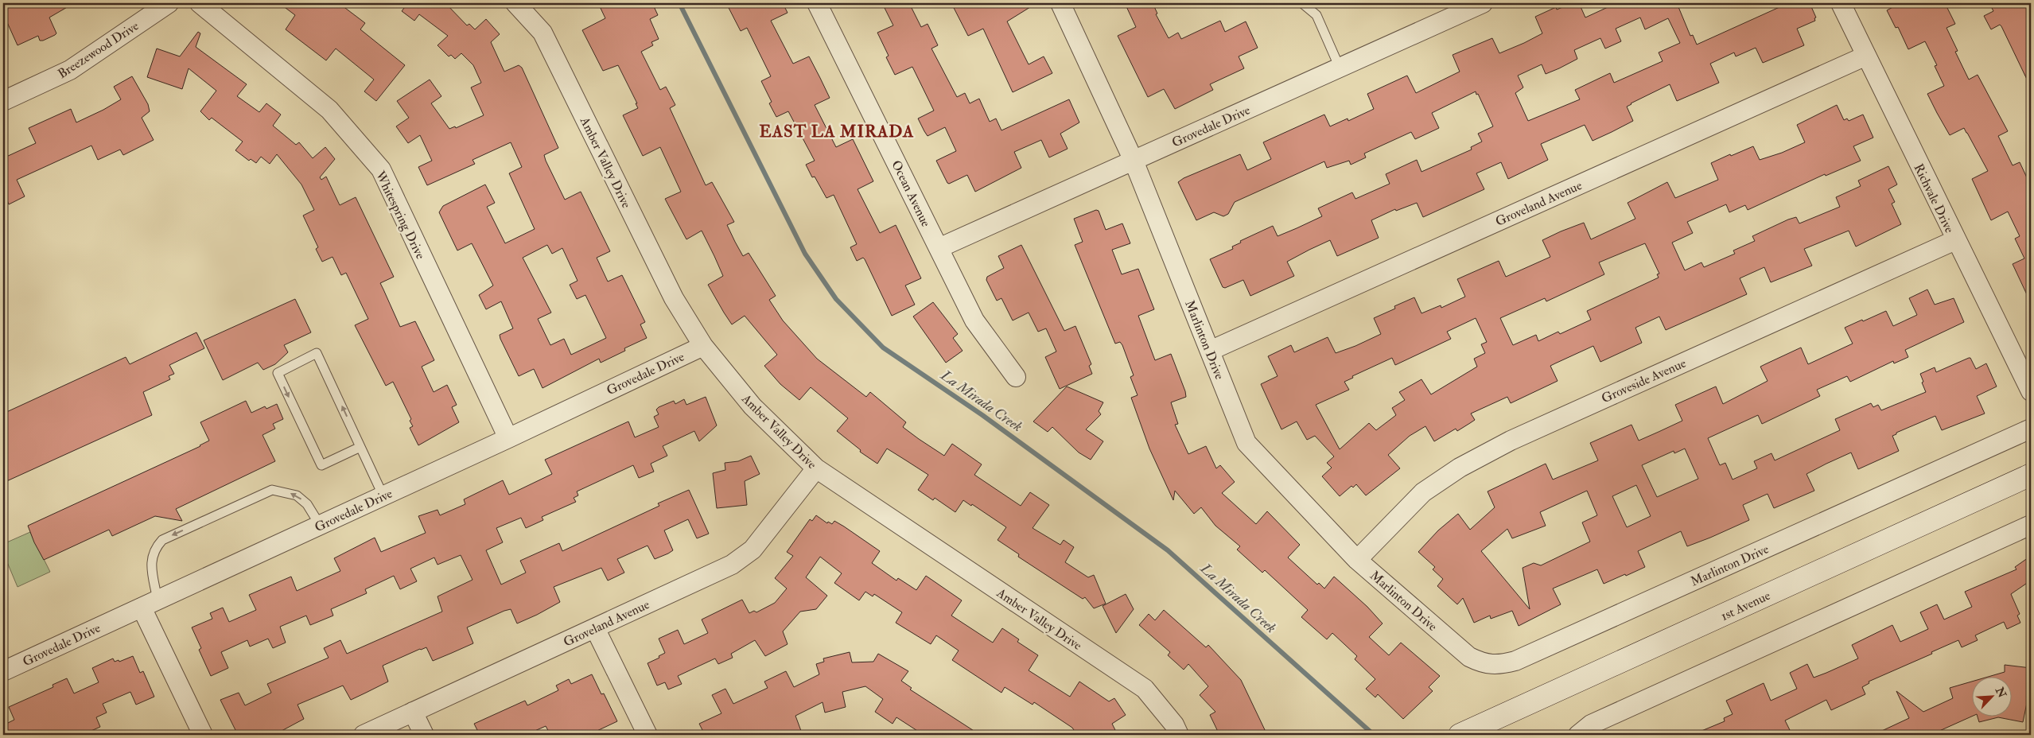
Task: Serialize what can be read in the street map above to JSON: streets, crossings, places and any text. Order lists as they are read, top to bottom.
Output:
{
  "streets": {
    "main road": ["1st Avenue"],
    "street": [
      "Breezewood Drive",
      "Grovedale Drive",
      "Amber Valley Drive",
      "Ocean Avenue",
      "Richvale Drive",
      "Groveland Avenue",
      "Whitespring Drive",
      "Marlinton Drive",
      "Groveside Avenue"
    ]
  },
  "crossings": [
    ["Grovedale Drive", "Amber Valley Drive"],
    ["Grovedale Drive", "Ocean Avenue"],
    ["Grovedale Drive", "Whitespring Drive"],
    ["Grovedale Drive", "Marlinton Drive"],
    ["Amber Valley Drive", "Groveland Avenue"],
    ["Richvale Drive", "Groveland Avenue"],
    ["Richvale Drive", "Groveside Avenue"],
    ["Groveland Avenue", "Marlinton Drive"],
    ["Marlinton Drive", "Groveside Avenue"]
  ],
  "districts": ["EAST LA MIRADA"],
  "water": ["La Mirada Creek"],
  "north": "top right"
}
